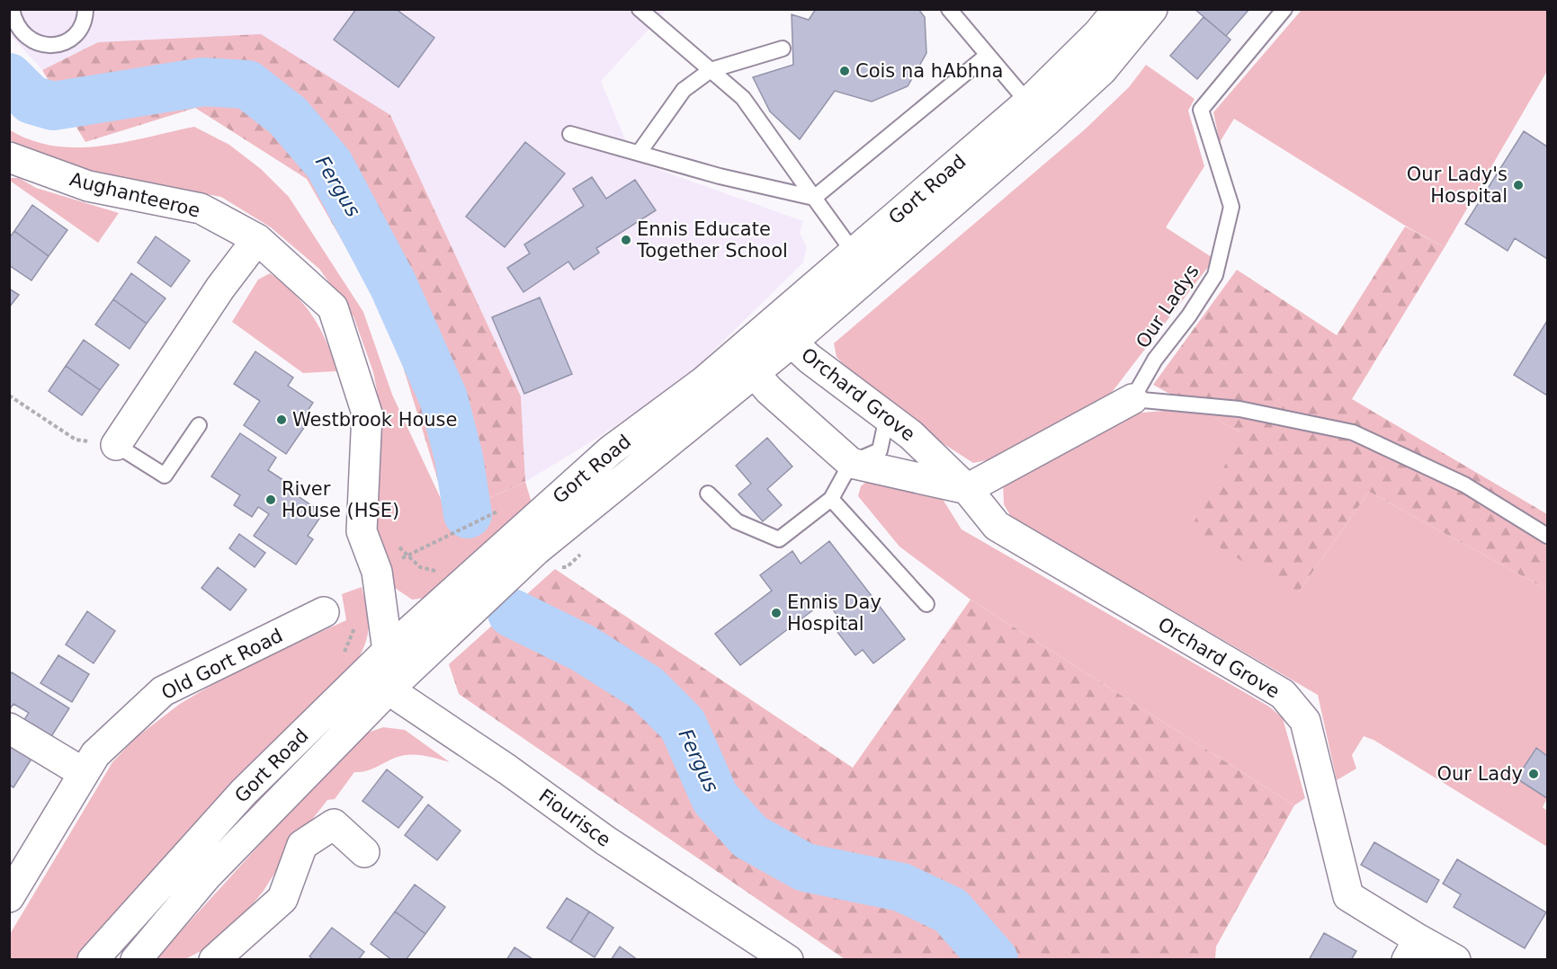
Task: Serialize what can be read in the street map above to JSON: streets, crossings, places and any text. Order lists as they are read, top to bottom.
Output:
{
  "streets": {
    "street": [
      "Gort Road",
      "Aughanteeroe",
      "Orchard Grove",
      "Old Gort Road",
      "Fiourisce"
    ],
    "lane": ["Our Ladys"]
  },
  "crossings": [
    ["Gort Road", "Aughanteeroe"],
    ["Gort Road", "Orchard Grove"],
    ["Gort Road", "Fiourisce"],
    ["Aughanteeroe", "Fiourisce"]
  ],
  "water": ["Fergus"],
  "places": [
    "Cois na hAbhna",
    "Our Lady's Hospital",
    "Ennis Educate Together School",
    "Westbrook House",
    "River House (HSE)",
    "Ennis Day Hospital",
    "Our Lady"
  ]
}
